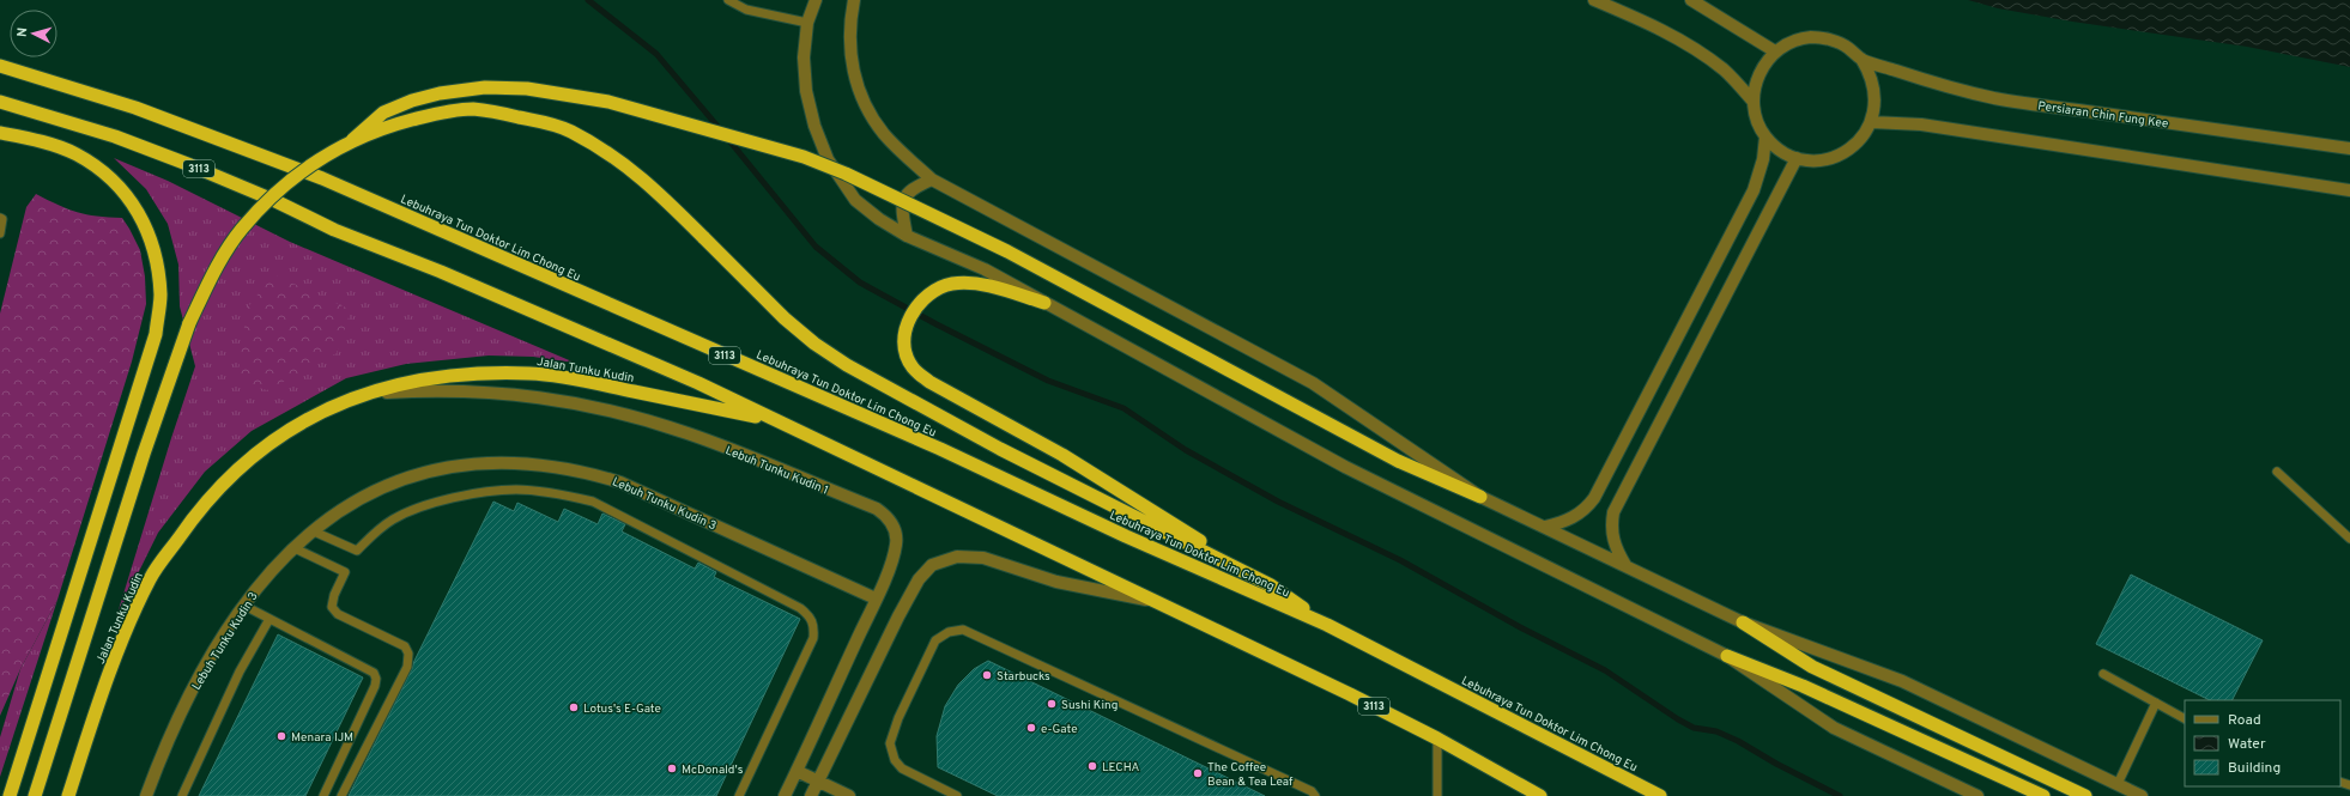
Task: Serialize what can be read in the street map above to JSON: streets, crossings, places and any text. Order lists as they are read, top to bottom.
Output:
{
  "streets": {
    "highway": ["3113", "Lebuhraya Tun Doktor Lim Chong Eu", "Jalan Tunku Kudin"],
    "street": ["Persiaran Chin Fung Kee", "Lebuh Tunku Kudin 1", "Lebuh Tunku Kudin 3"]
  },
  "crossings": [
    ["3113", "Jalan Tunku Kudin"],
    ["Jalan Tunku Kudin", "Lebuh Tunku Kudin 1"],
    ["Lebuh Tunku Kudin 1", "Lebuh Tunku Kudin 3"]
  ],
  "places": [
    "Starbucks",
    "Sushi King",
    "Lotus's E-Gate",
    "e-Gate",
    "Menara IJM",
    "LECHA",
    "McDonald's",
    "The Coffee Bean & Tea Leaf"
  ],
  "legend": ["Road", "Water", "Building"],
  "north": "left"
}
